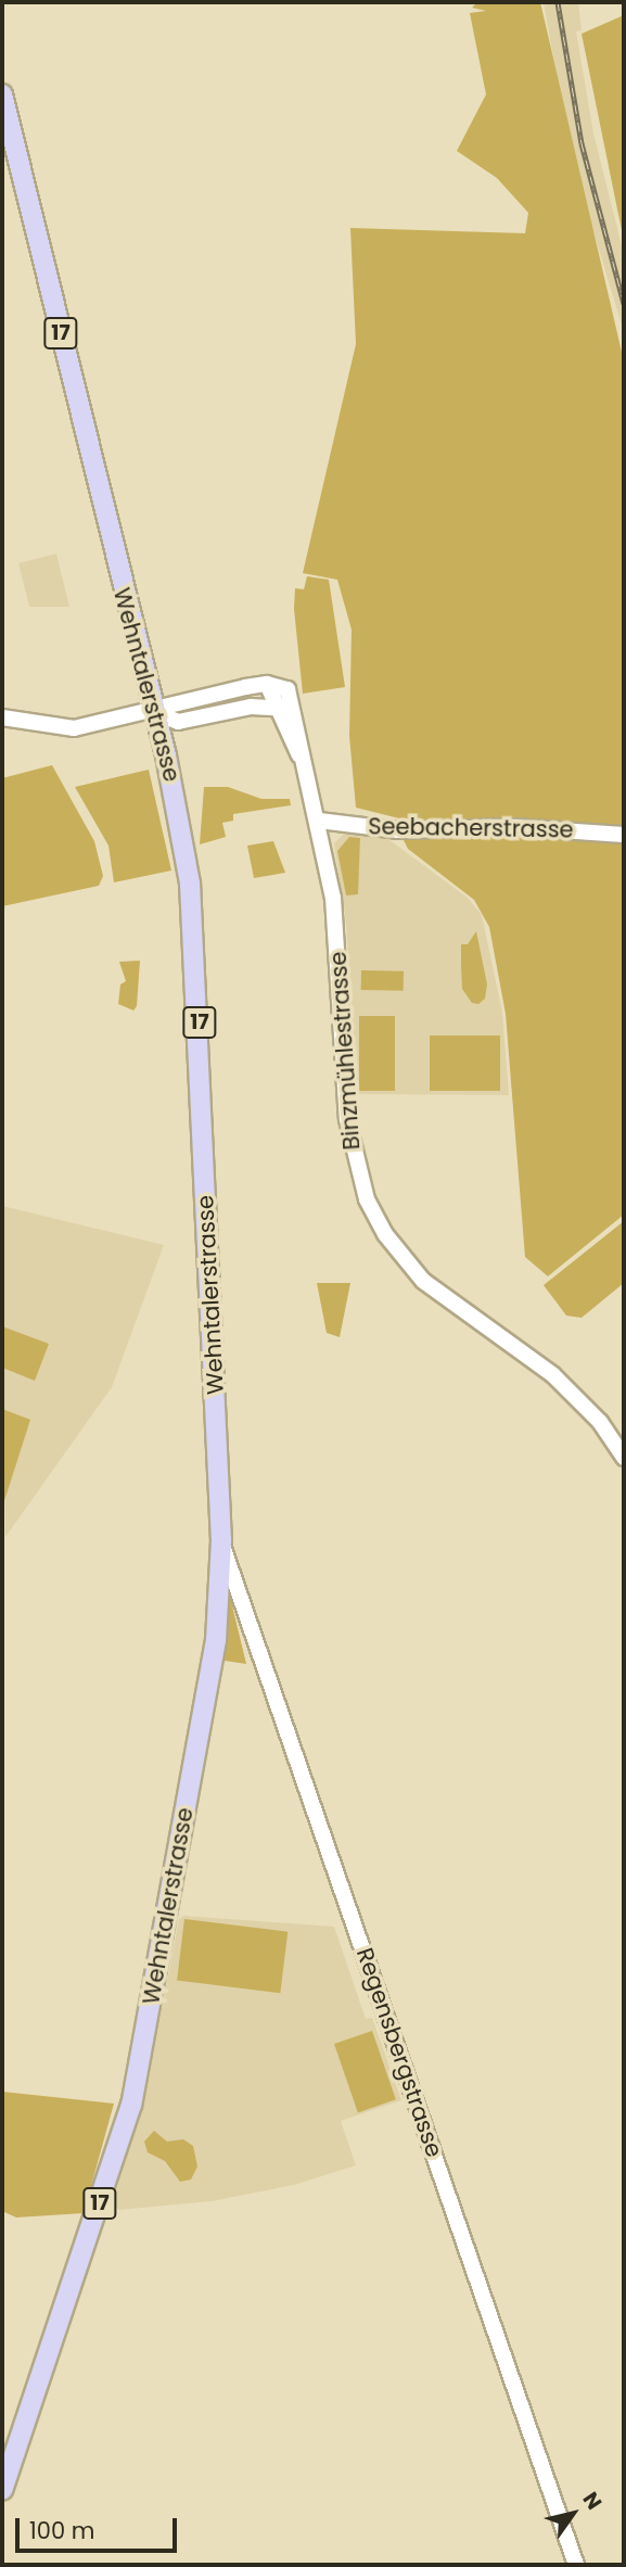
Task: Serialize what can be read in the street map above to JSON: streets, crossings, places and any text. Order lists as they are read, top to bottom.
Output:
{
  "streets": {
    "main road": ["17", "Wehntalerstrasse"],
    "street": ["Seebacherstrasse", "Binzmühlestrasse", "Regensbergstrasse"]
  },
  "crossings": [
    ["Wehntalerstrasse", "Regensbergstrasse"],
    ["Seebacherstrasse", "Binzmühlestrasse"]
  ],
  "scale_bar": "100 m",
  "north": "top right"
}
